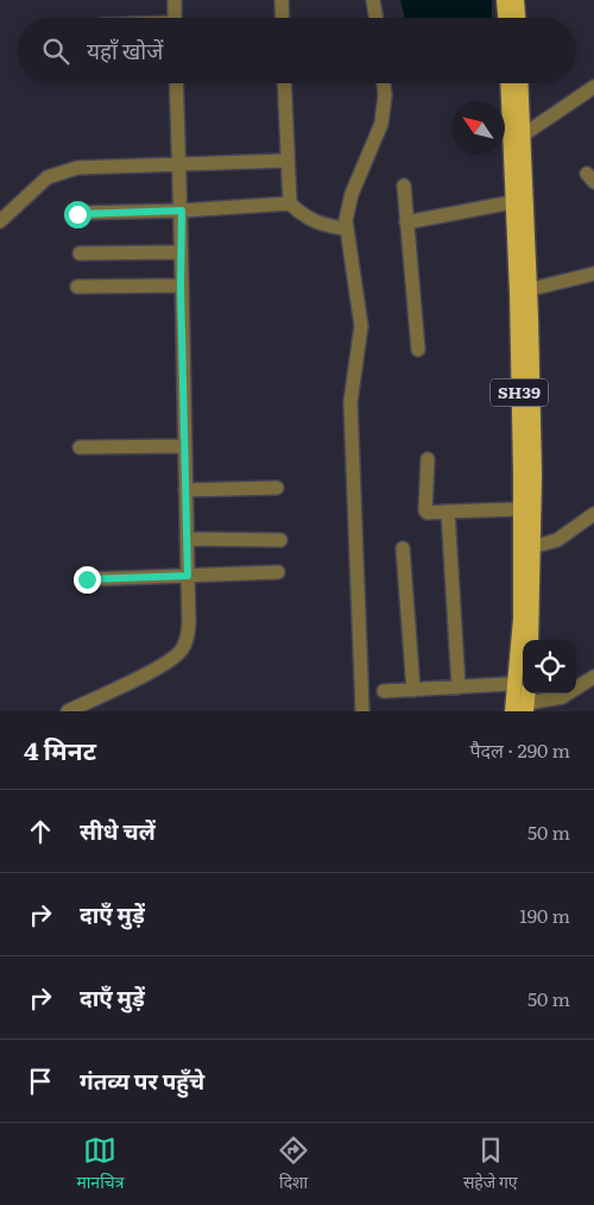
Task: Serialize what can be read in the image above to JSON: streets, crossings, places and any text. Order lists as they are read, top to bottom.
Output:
{
  "streets": {
    "main road": ["SH39"]
  },
  "north": "top left",
  "page": {
    "search": "यहाँ खोजें",
    "heading": ["4 मिनट", "पैदल · 290 m"],
    "list": [
      ["सीधे चलें", "50 m"],
      ["दाएँ मुड़ें", "190 m"],
      ["दाएँ मुड़ें", "50 m"],
      "गंतव्य पर पहुँचे"
    ],
    "nav": ["मानचित्र", "दिशा", "सहेजे गए"]
  }
}
